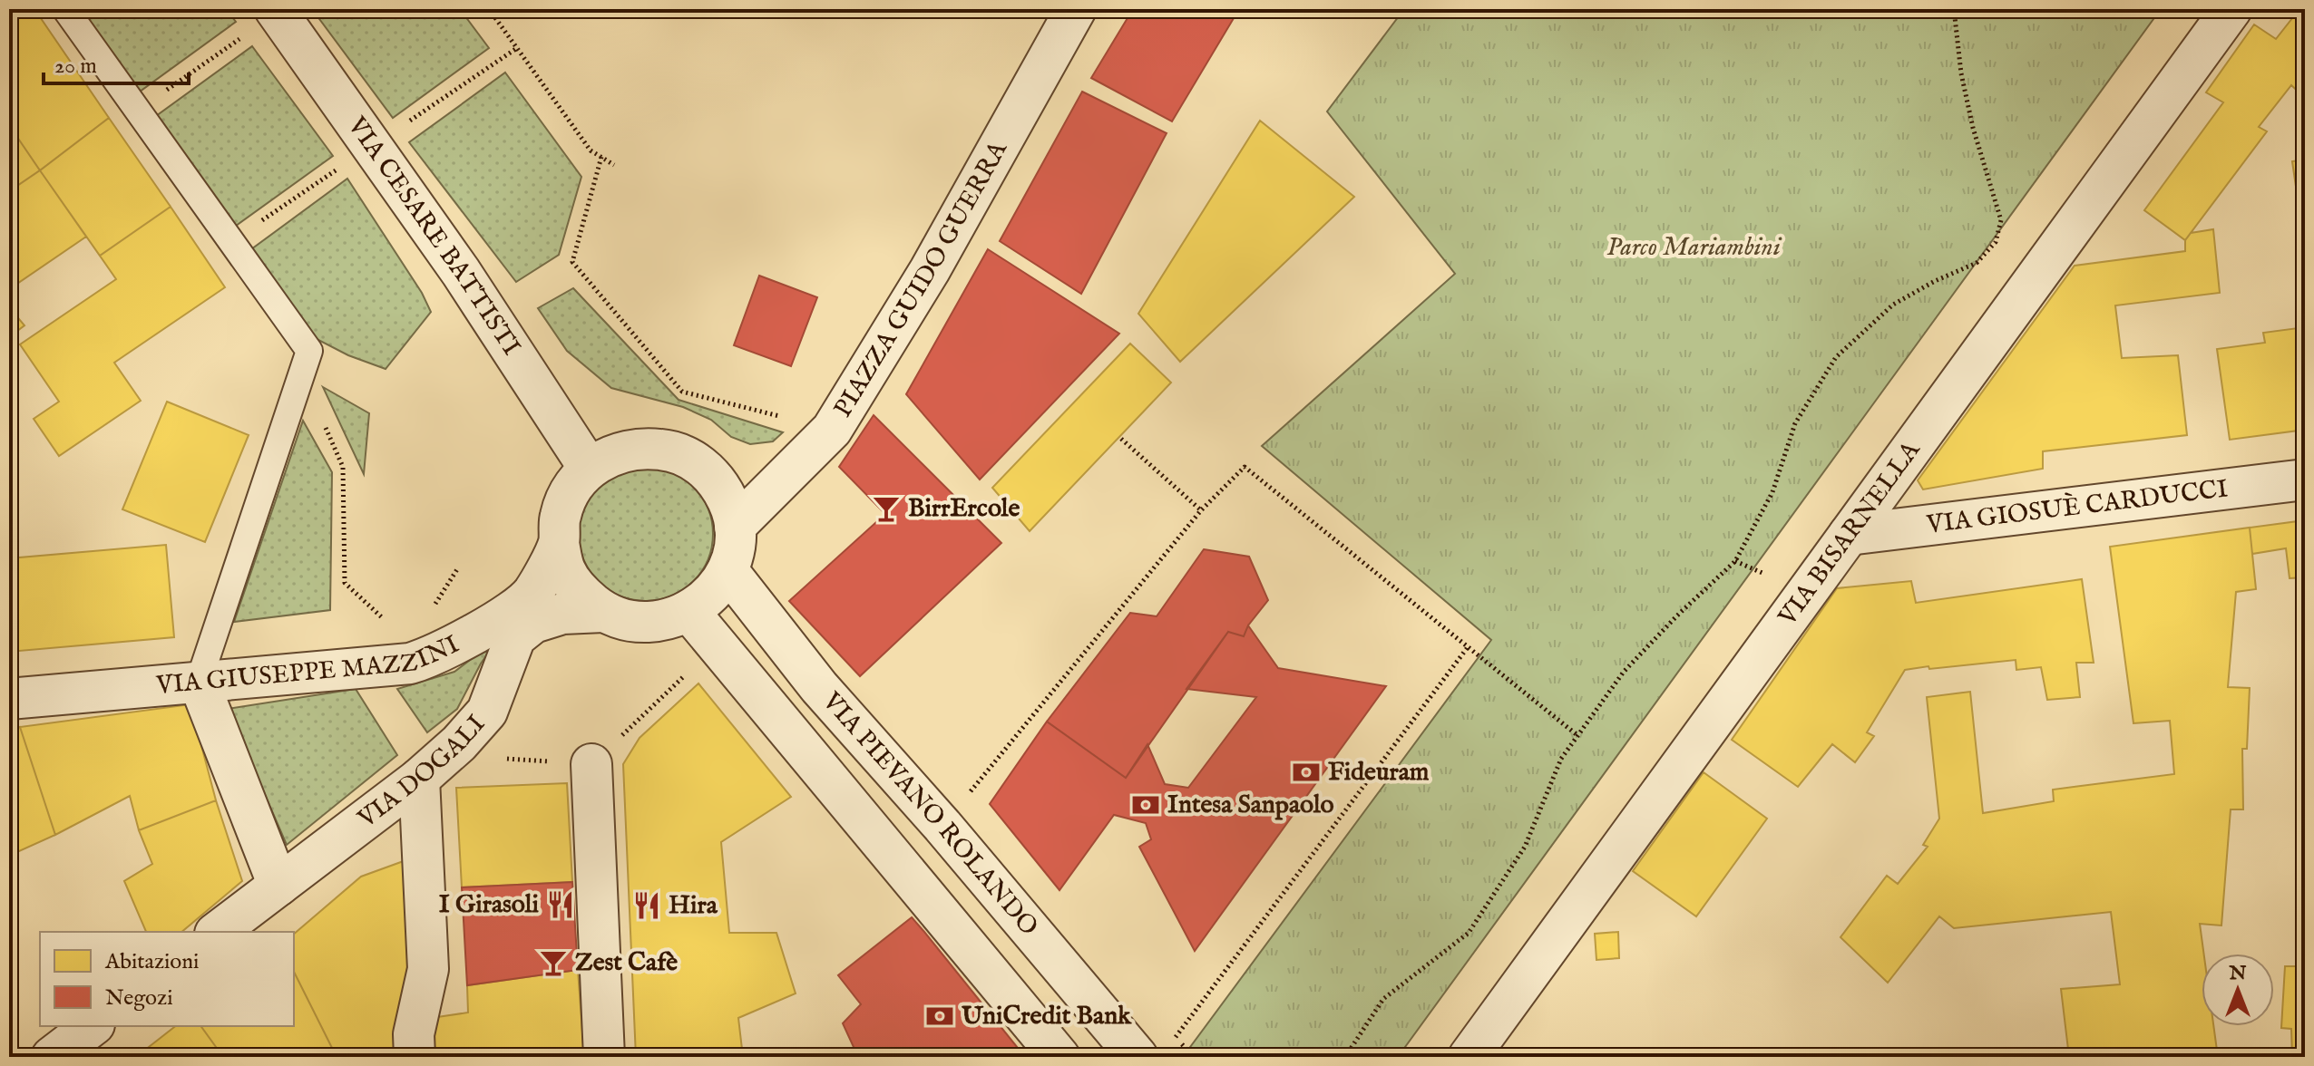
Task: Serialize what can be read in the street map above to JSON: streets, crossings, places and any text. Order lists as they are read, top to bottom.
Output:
{
  "streets": {
    "street": [
      "VIA CESARE BATTISTI",
      "PIAZZA GUIDO GUERRA",
      "VIA GIOSUÈ CARDUCCI",
      "VIA BISARNELLA",
      "VIA GIUSEPPE MAZZINI",
      "VIA DOGALI",
      "VIA PIEVANO ROLANDO"
    ]
  },
  "crossings": [
    ["VIA CESARE BATTISTI", "PIAZZA GUIDO GUERRA"],
    ["VIA CESARE BATTISTI", "VIA GIUSEPPE MAZZINI"],
    ["VIA CESARE BATTISTI", "VIA DOGALI"],
    ["VIA CESARE BATTISTI", "VIA PIEVANO ROLANDO"],
    ["PIAZZA GUIDO GUERRA", "VIA GIUSEPPE MAZZINI"],
    ["PIAZZA GUIDO GUERRA", "VIA DOGALI"],
    ["PIAZZA GUIDO GUERRA", "VIA PIEVANO ROLANDO"],
    ["VIA GIOSUÈ CARDUCCI", "VIA BISARNELLA"],
    ["VIA GIUSEPPE MAZZINI", "VIA DOGALI"],
    ["VIA GIUSEPPE MAZZINI", "VIA PIEVANO ROLANDO"],
    ["VIA DOGALI", "VIA PIEVANO ROLANDO"]
  ],
  "parks": ["Parco Mariambini"],
  "places": {
    "bar": ["BirrErcole", "Zest Cafè"],
    "bank": ["Fideuram", "Intesa Sanpaolo", "UniCredit Bank"],
    "restaurant": ["I Girasoli", "Hira"]
  },
  "legend": ["Abitazioni", "Negozi"],
  "scale_bar": "20 m",
  "north": "top"
}
